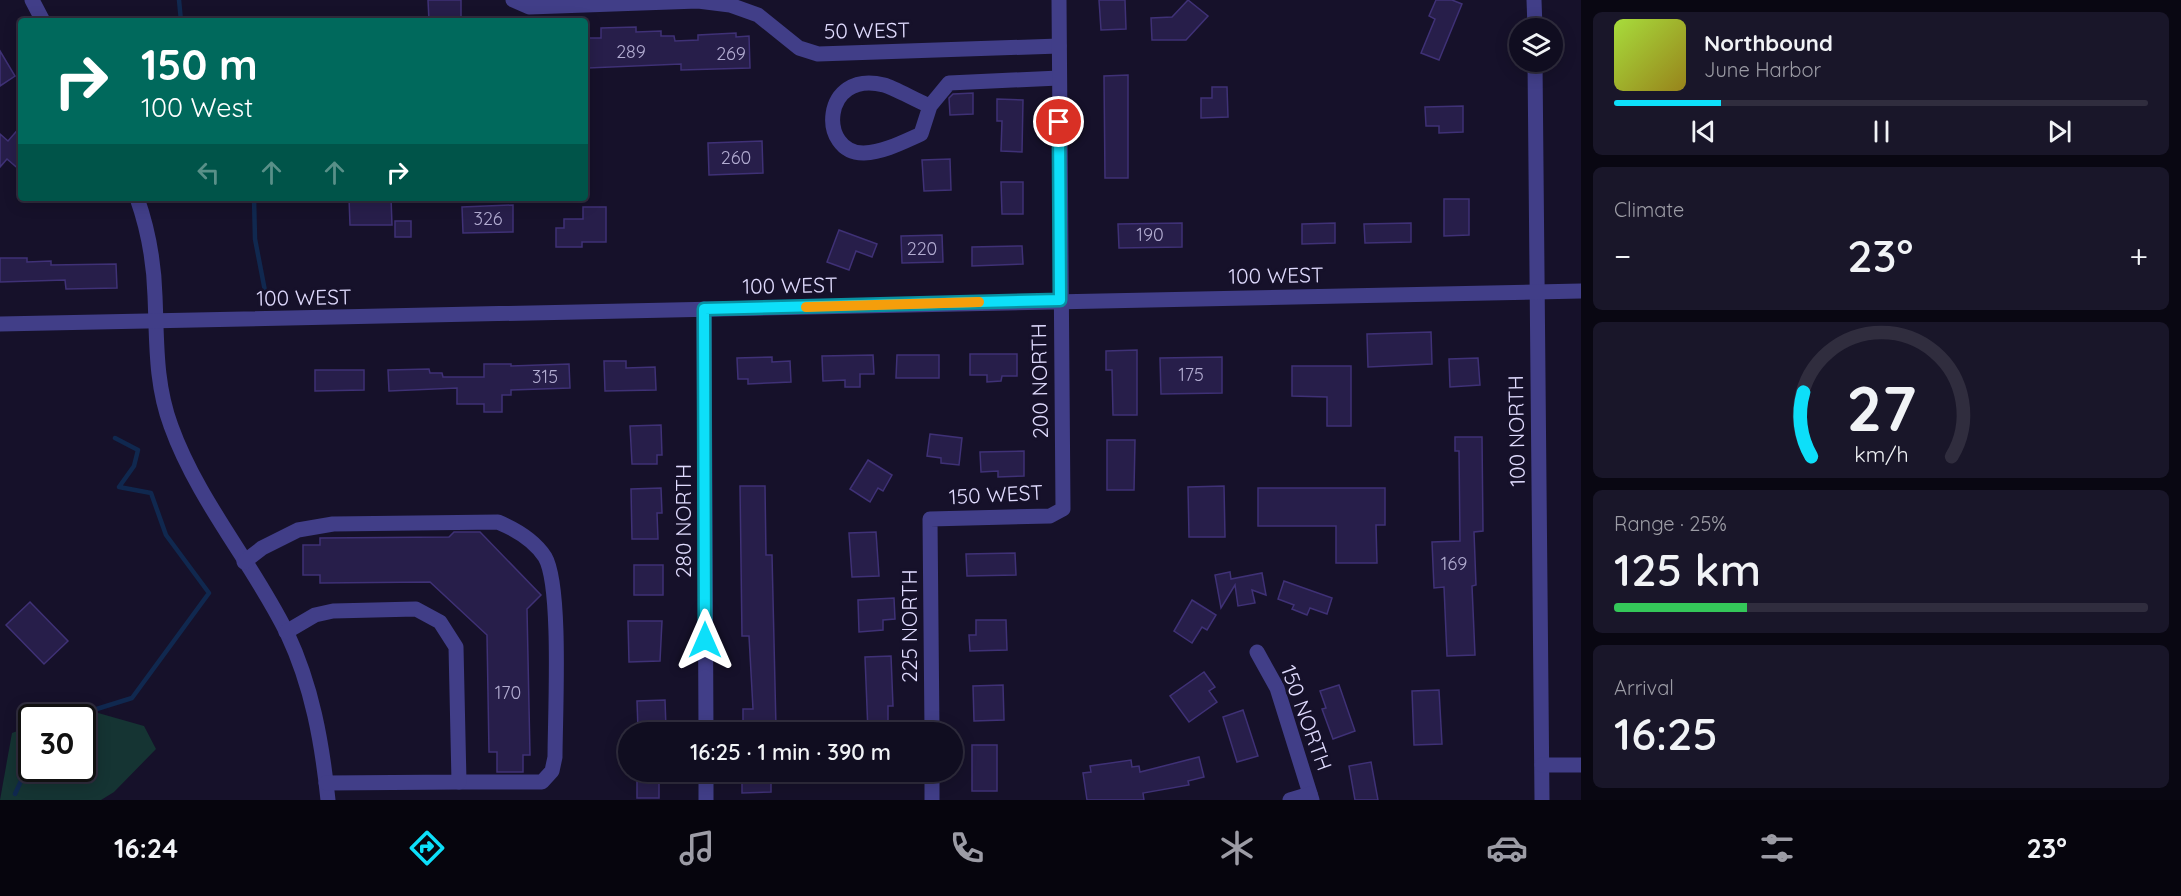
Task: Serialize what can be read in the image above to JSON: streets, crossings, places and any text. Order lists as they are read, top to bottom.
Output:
{
  "streets": {
    "street": [
      "50 WEST",
      "100 WEST",
      "200 NORTH",
      "100 NORTH",
      "150 WEST",
      "280 NORTH",
      "225 NORTH",
      "150 NORTH"
    ]
  },
  "crossings": [
    ["50 WEST", "200 NORTH"],
    ["100 WEST", "200 NORTH"],
    ["100 WEST", "100 NORTH"],
    ["100 WEST", "280 NORTH"],
    ["200 NORTH", "150 WEST"],
    ["150 WEST", "225 NORTH"]
  ],
  "house_numbers": [
    "289",
    "269",
    "260",
    "326",
    "190",
    "220",
    "175",
    "315",
    "169",
    "170"
  ],
  "page": {
    "turn": ["150 m", "100 West"],
    "song": ["Northbound", "June Harbor"],
    "tile": [
      "Climate",
      ["Range · 25%", "125 km"],
      ["Arrival", "16:25"]
    ],
    "heat": ["−", "23°", "+"],
    "limit": "30",
    "trip": "16:25 · 1 min · 390 m",
    "tabs": ["16:24", "23°"],
    "gauge": ["27", "km/h"]
  }
}
